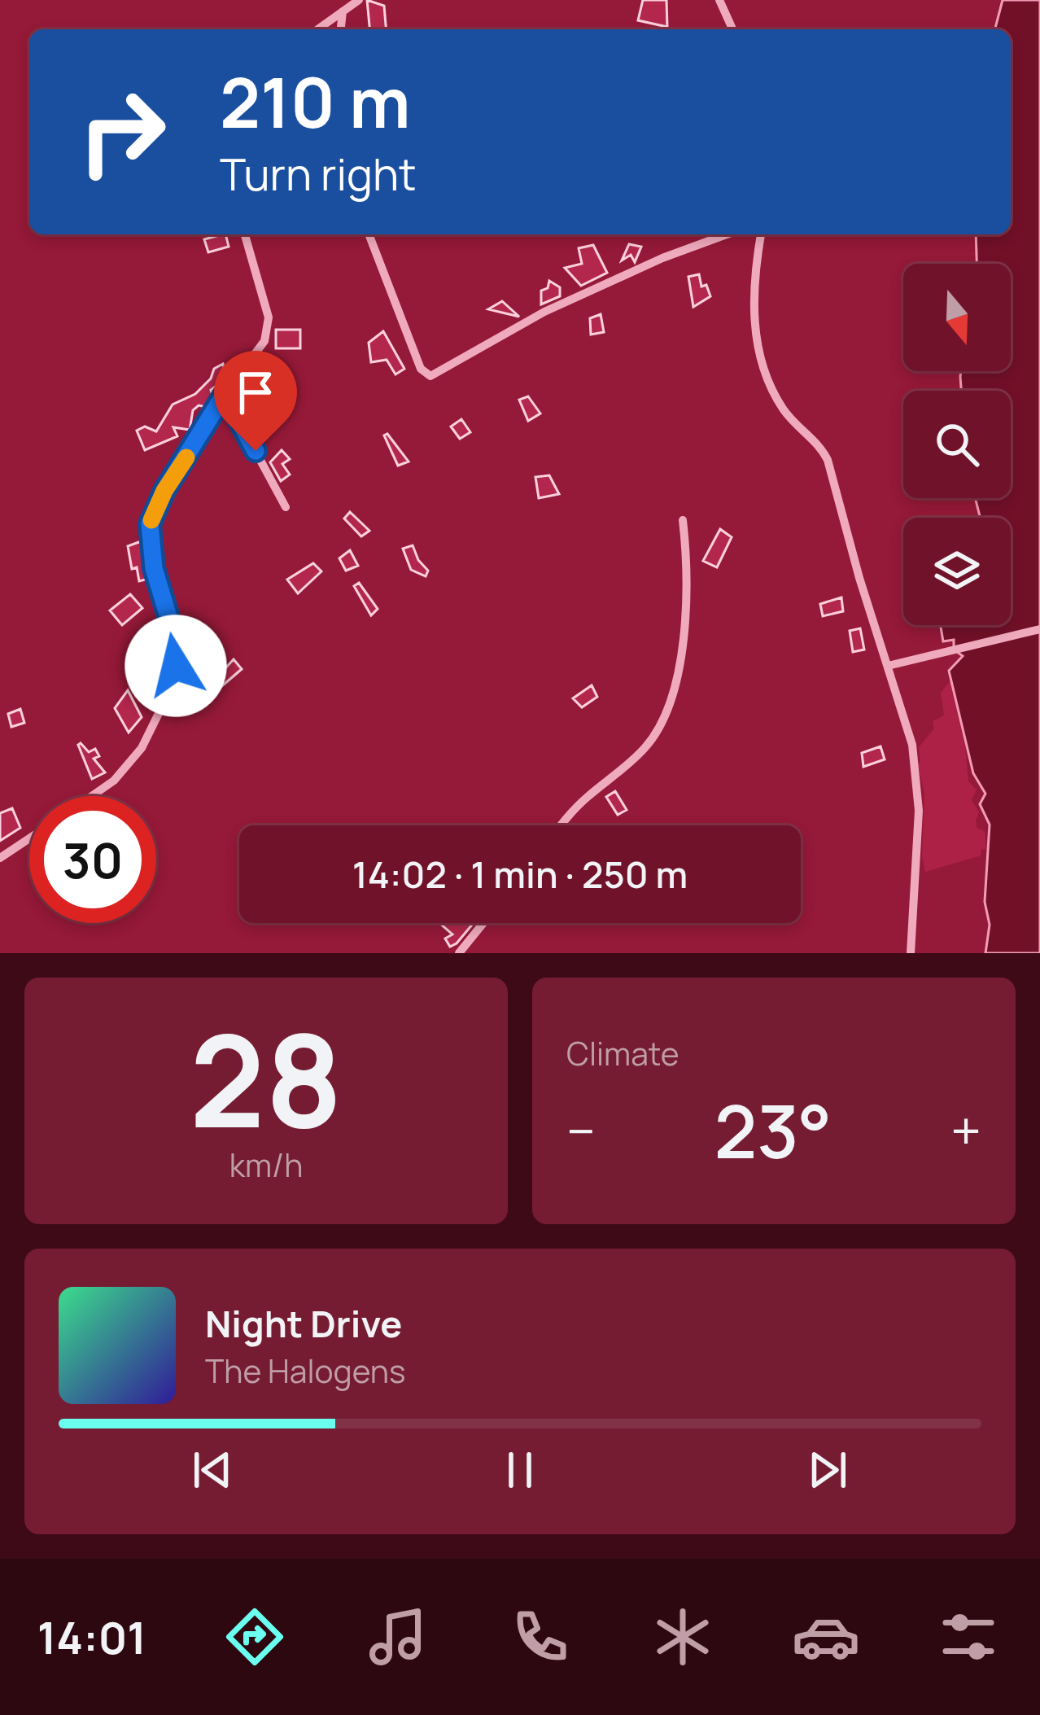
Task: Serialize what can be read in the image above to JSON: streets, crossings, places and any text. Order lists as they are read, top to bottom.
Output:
{
  "north": "bottom",
  "page": {
    "turn": ["210 m", "Turn right"],
    "limit": "30",
    "trip": "14:02 · 1 min · 250 m",
    "tile": [
      ["28", "km/h"],
      "Climate"
    ],
    "heat": ["−", "23°", "+"],
    "song": ["Night Drive", "The Halogens"],
    "tabs": "14:01"
  }
}
